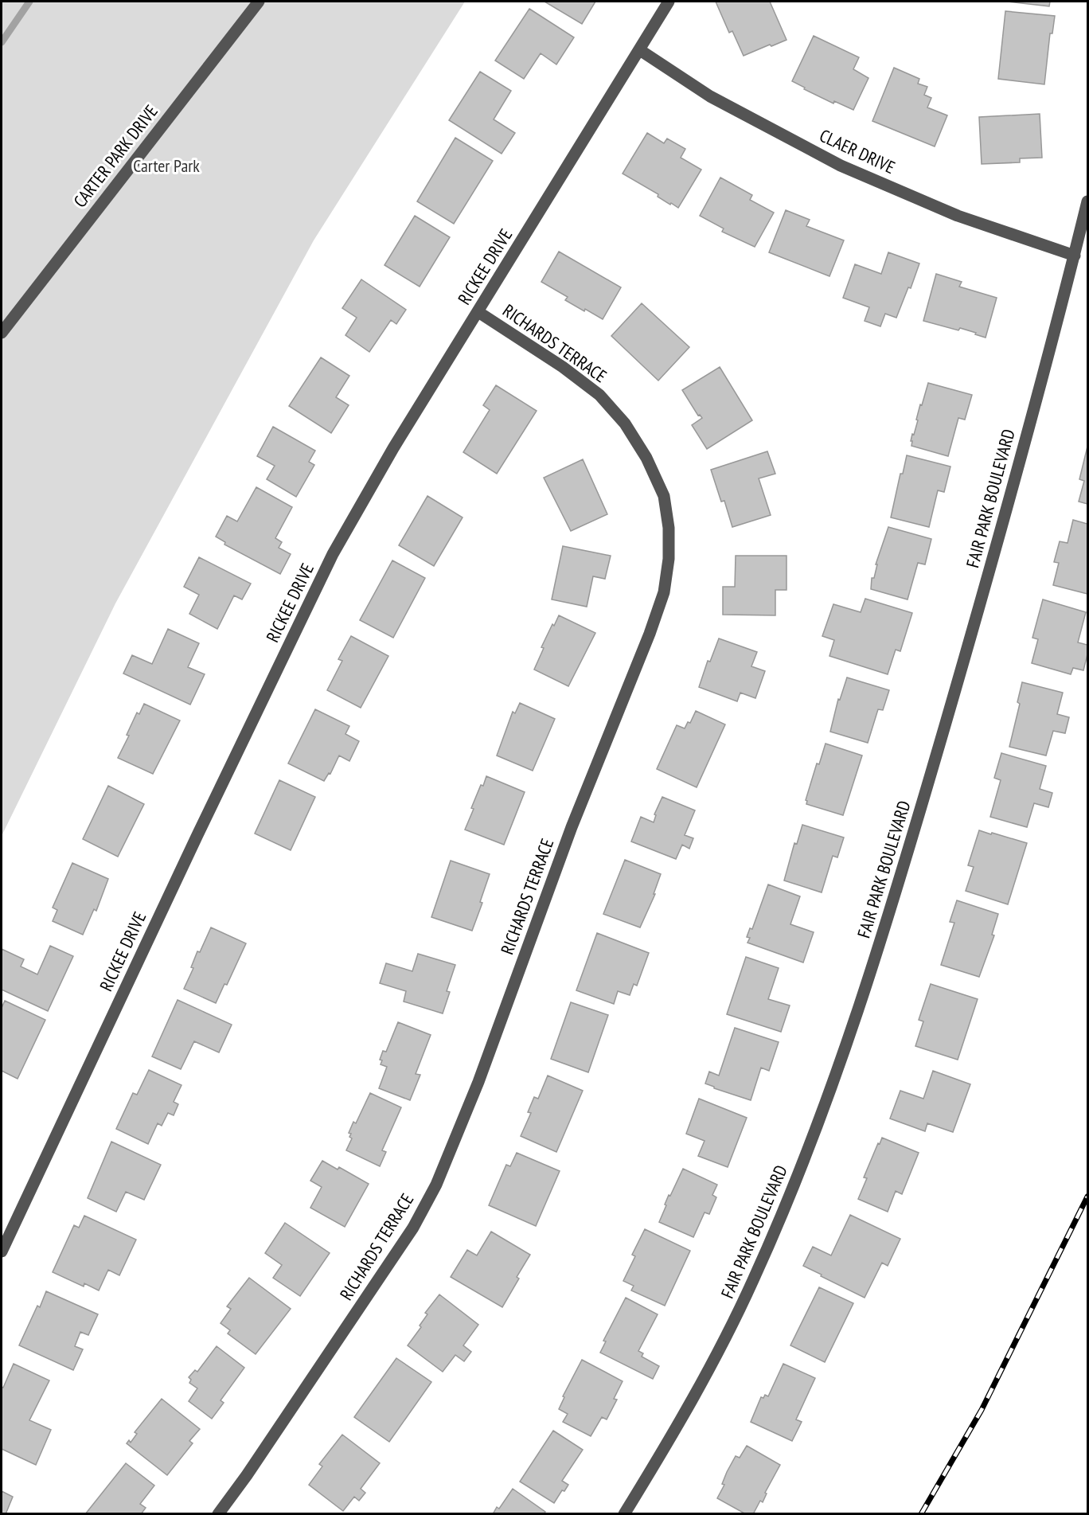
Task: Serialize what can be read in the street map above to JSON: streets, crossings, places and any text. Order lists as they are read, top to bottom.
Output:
{
  "streets": {
    "street": [
      "CLAER DRIVE",
      "CARTER PARK DRIVE",
      "RICKEE DRIVE",
      "RICHARDS TERRACE",
      "FAIR PARK BOULEVARD"
    ]
  },
  "crossings": [
    ["CLAER DRIVE", "RICKEE DRIVE"],
    ["CLAER DRIVE", "FAIR PARK BOULEVARD"],
    ["RICKEE DRIVE", "RICHARDS TERRACE"]
  ],
  "parks": ["Carter Park"]
}
